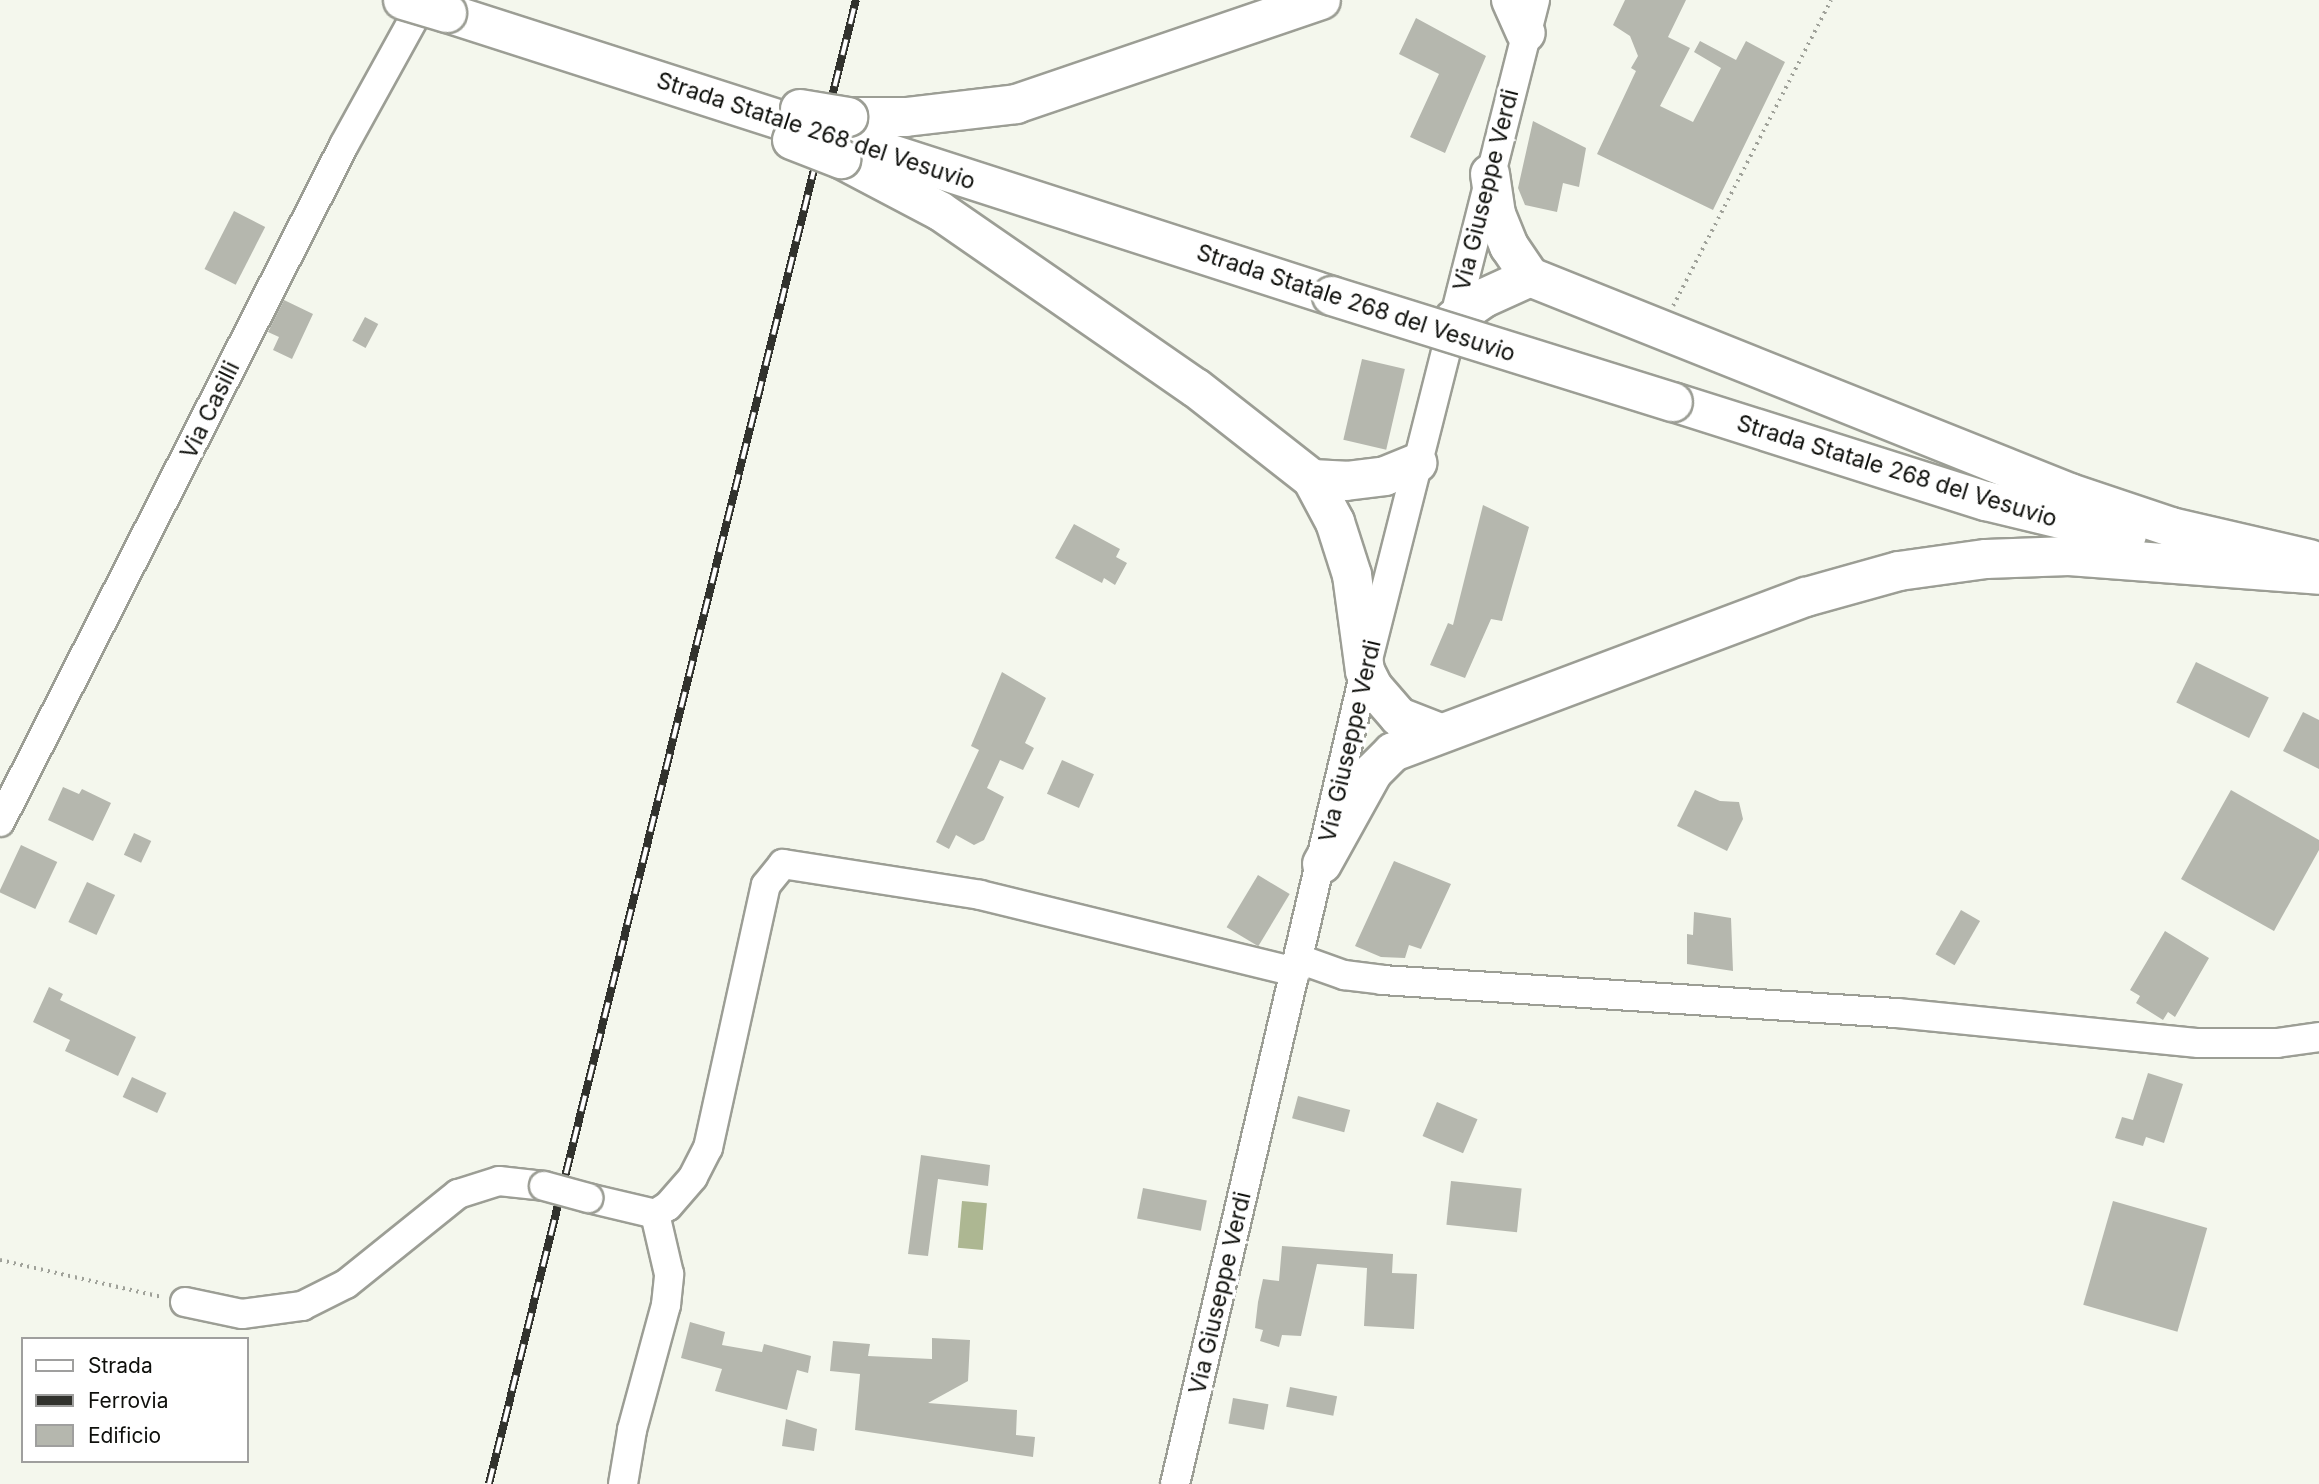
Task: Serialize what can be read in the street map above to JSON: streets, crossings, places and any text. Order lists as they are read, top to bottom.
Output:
{
  "streets": {
    "highway": ["Strada Statale 268 del Vesuvio"],
    "street": ["Via Giuseppe Verdi", "Via Casilli"]
  },
  "crossings": [
    ["Strada Statale 268 del Vesuvio", "Via Casilli"]
  ],
  "legend": ["Strada", "Ferrovia", "Edificio"]
}
